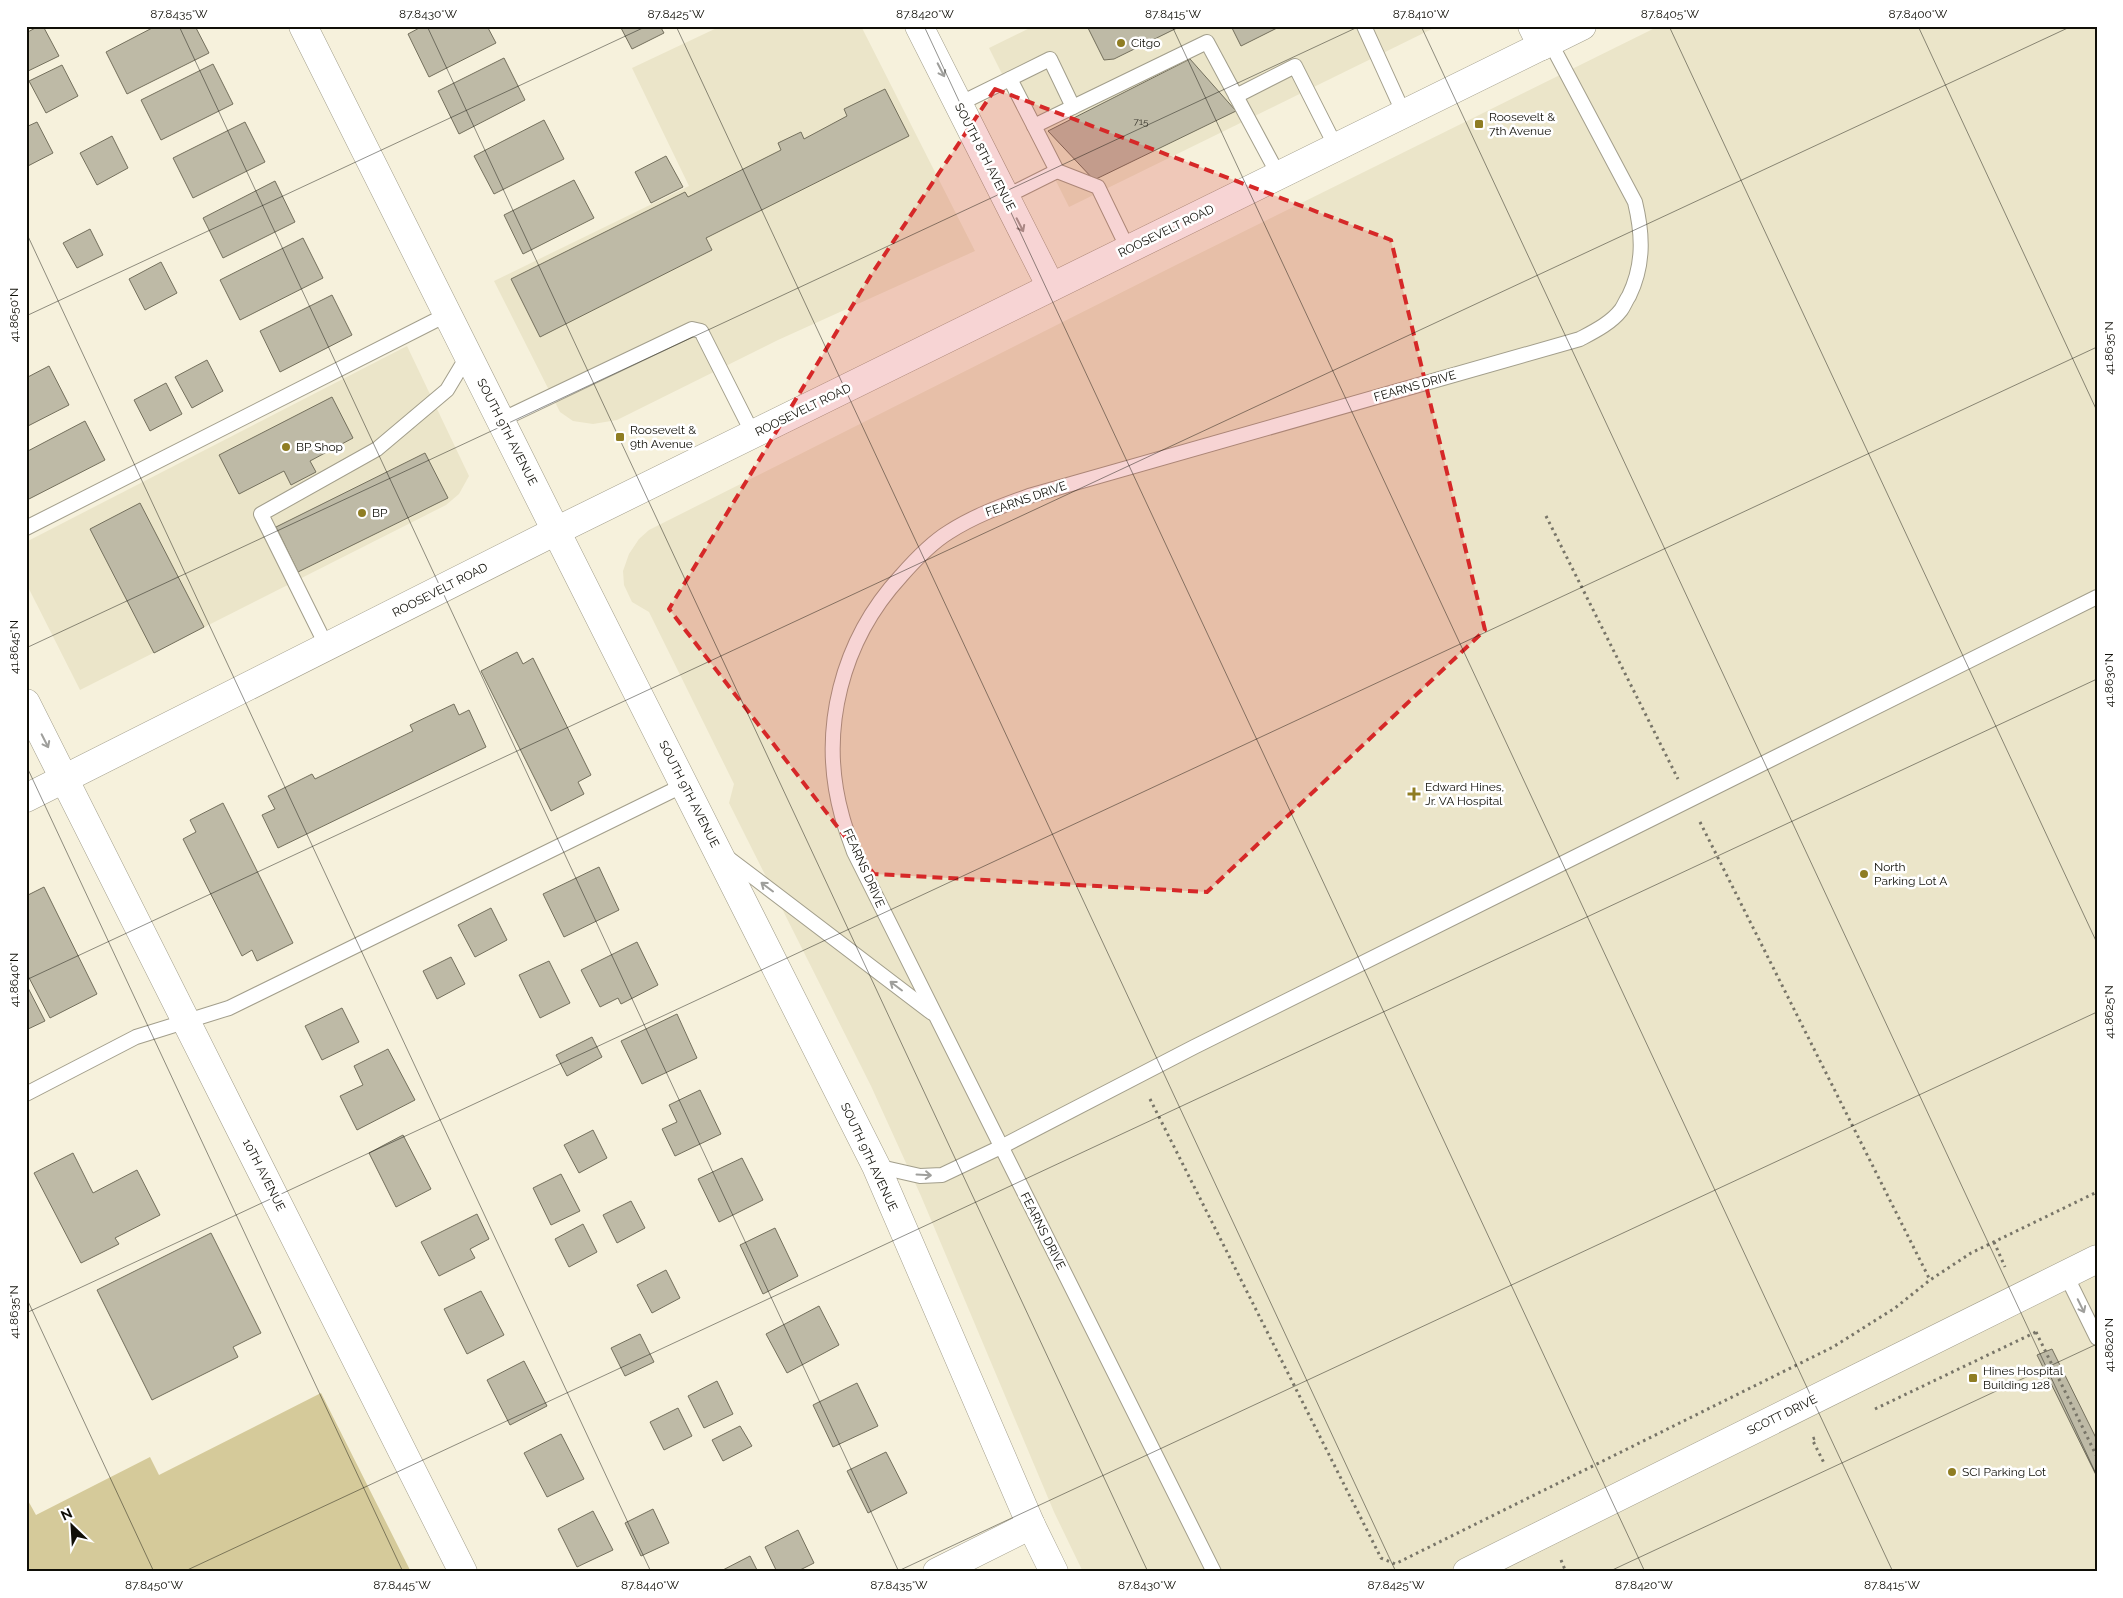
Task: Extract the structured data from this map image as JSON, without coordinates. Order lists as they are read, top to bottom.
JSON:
{
  "streets": {
    "street": [
      "SOUTH 8TH AVENUE",
      "ROOSEVELT ROAD",
      "SOUTH 9TH AVENUE",
      "10TH AVENUE",
      "SCOTT DRIVE"
    ],
    "lane": ["FEARNS DRIVE"]
  },
  "crossings": [
    ["SOUTH 8TH AVENUE", "ROOSEVELT ROAD"],
    ["ROOSEVELT ROAD", "FEARNS DRIVE"],
    ["ROOSEVELT ROAD", "SOUTH 9TH AVENUE"],
    ["ROOSEVELT ROAD", "10TH AVENUE"]
  ],
  "one_way": ["SOUTH 8TH AVENUE"],
  "places": {
    "other": [
      "Citgo",
      "BP Shop",
      "BP",
      "North Parking Lot A",
      "SCI Parking Lot"
    ],
    "transit": ["Roosevelt & 7th Avenue", "Roosevelt & 9th Avenue", "Hines Hospital Building 128"],
    "health": ["Edward Hines, Jr. VA Hospital"]
  },
  "house_numbers": ["715"],
  "north": "top left",
  "coordinates": [
    "87.8435°W",
    "87.8430°W",
    "87.8425°W",
    "87.8420°W",
    "87.8415°W",
    "87.8410°W",
    "87.8405°W",
    "87.8400°W",
    "41.8650°N",
    "41.8635°N",
    "41.8645°N",
    "41.8630°N",
    "41.8640°N",
    "41.8625°N",
    "41.8620°N",
    "87.8450°W",
    "87.8445°W",
    "87.8440°W"
  ]
}
